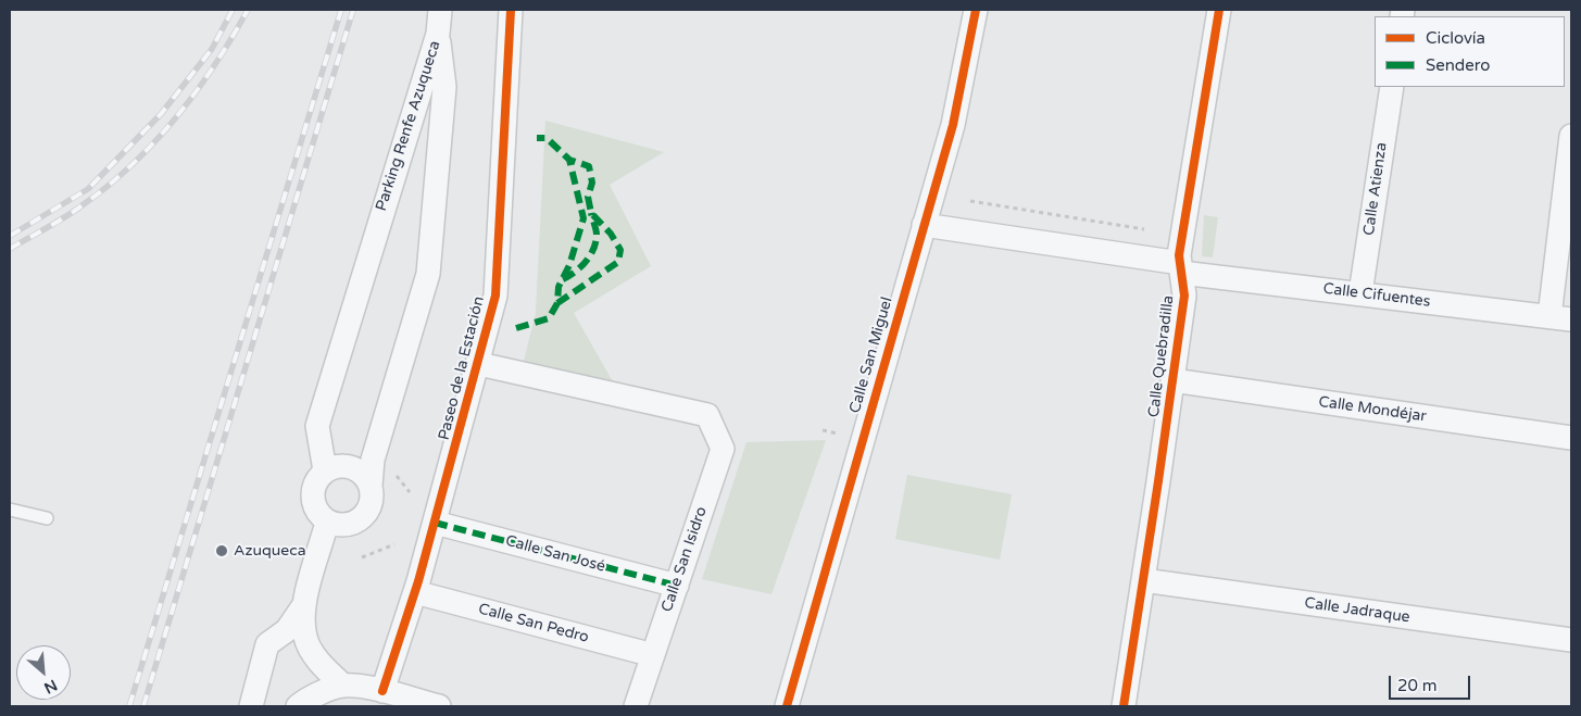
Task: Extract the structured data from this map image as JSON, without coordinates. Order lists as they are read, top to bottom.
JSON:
{
  "streets": {
    "street": [
      "Parking Renfe Azuqueca",
      "Calle Atienza",
      "Calle Cifuentes",
      "Calle San Miguel",
      "Calle Quebradilla",
      "Paseo de la Estación",
      "Calle Mondéjar",
      "Calle San José",
      "Calle San Isidro",
      "Calle Jadraque",
      "Calle San Pedro"
    ]
  },
  "crossings": [
    ["Calle Atienza", "Calle Cifuentes"],
    ["Calle Cifuentes", "Calle San Miguel"],
    ["Calle Cifuentes", "Calle Quebradilla"],
    ["Calle Quebradilla", "Calle Mondéjar"],
    ["Calle Quebradilla", "Calle Jadraque"],
    ["Paseo de la Estación", "Calle San José"],
    ["Paseo de la Estación", "Calle San Isidro"],
    ["Paseo de la Estación", "Calle San Pedro"],
    ["Calle San José", "Calle San Isidro"],
    ["Calle San Isidro", "Calle San Pedro"]
  ],
  "places": ["Azuqueca"],
  "legend": ["Ciclovía", "Sendero"],
  "scale_bar": "20 m",
  "north": "bottom right"
}
